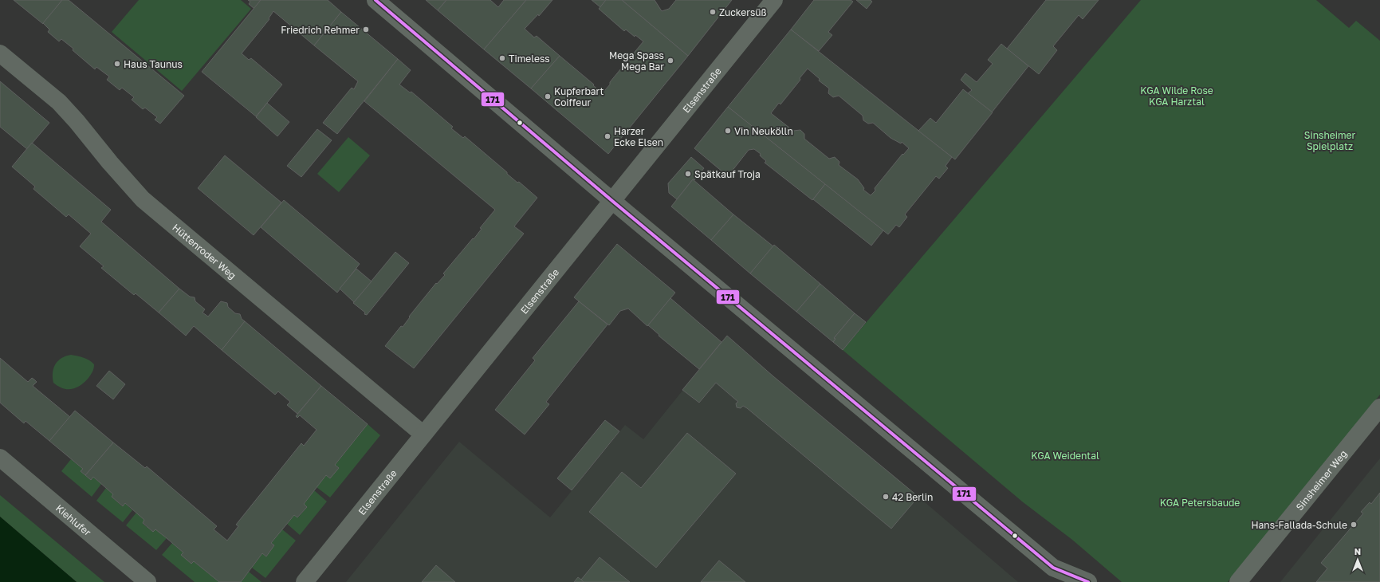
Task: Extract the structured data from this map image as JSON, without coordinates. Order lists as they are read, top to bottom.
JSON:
{
  "streets": {
    "street": [
      "Elsenstraße",
      "Hüttenroder Weg",
      "Sinsheimer Weg",
      "Kiehlufer"
    ]
  },
  "crossings": [
    ["Elsenstraße", "Hüttenroder Weg"]
  ],
  "parks": [
    "KGA Wilde Rose KGA Harztal",
    "Sinsheimer Spielplatz",
    "KGA Weidental",
    "KGA Petersbaude"
  ],
  "places": [
    "Zuckersüß",
    "Friedrich Rehmer",
    "Timeless",
    "Mega Spass Mega Bar",
    "Haus Taunus",
    "Kupferbart Coiffeur",
    "Vin Neukölln",
    "Harzer Ecke Elsen",
    "Spätkauf Troja",
    "42 Berlin",
    "Hans-Fallada-Schule"
  ],
  "lines": ["transit line 171"],
  "north": "top"
}
